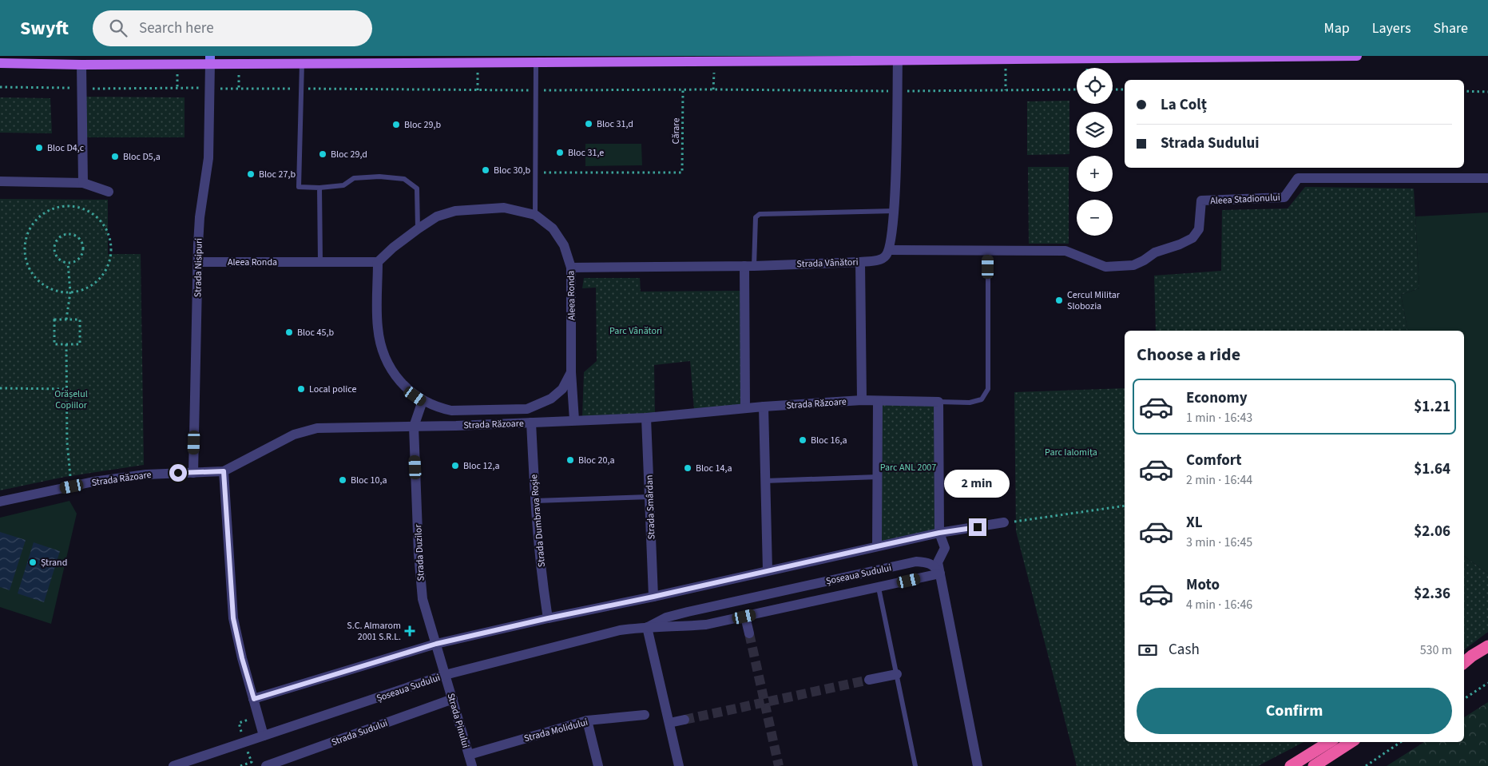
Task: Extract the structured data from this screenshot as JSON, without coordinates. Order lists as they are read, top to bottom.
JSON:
{
  "streets": {
    "street": [
      "Aleea Stadionului",
      "Aleea Ronda",
      "Strada Vânători",
      "Strada Nisipuri",
      "Strada Răzoare",
      "Strada Smârdan",
      "Strada Dumbrava Roșie",
      "Strada Duzilor",
      "Șoseaua Sudului",
      "Strada Pinului",
      "Strada Molidului",
      "Strada Sudului"
    ],
    "path": ["Cărare"]
  },
  "crossings": [
    ["Aleea Stadionului", "Strada Vânători"],
    ["Aleea Ronda", "Strada Vânători"],
    ["Aleea Ronda", "Strada Nisipuri"],
    ["Aleea Ronda", "Strada Răzoare"],
    ["Strada Nisipuri", "Strada Răzoare"],
    ["Strada Răzoare", "Strada Smârdan"],
    ["Strada Răzoare", "Strada Dumbrava Roșie"],
    ["Strada Răzoare", "Strada Duzilor"],
    ["Strada Duzilor", "Șoseaua Sudului"],
    ["Strada Duzilor", "Strada Pinului"],
    ["Șoseaua Sudului", "Strada Pinului"],
    ["Strada Pinului", "Strada Molidului"],
    ["Strada Pinului", "Strada Sudului"]
  ],
  "parks": [
    "Parc Vânători",
    "Orășelul Copiilor",
    "Parc Ialomița",
    "Parc ANL 2007"
  ],
  "places": {
    "other": [
      "Bloc 31,d",
      "Bloc 29,b",
      "Bloc D4,c",
      "Bloc 31,e",
      "Bloc 29,d",
      "Bloc D5,a",
      "Bloc 30,b",
      "Bloc 27,b",
      "Cercul Militar Slobozia",
      "Bloc 45,b",
      "Local police",
      "Bloc 16,a",
      "Bloc 20,a",
      "Bloc 12,a",
      "Bloc 14,a",
      "Bloc 10,a",
      "Ștrand"
    ],
    "health": ["S.C. Almarom 2001 S.R.L."]
  },
  "page": {
    "header": "Swyft",
    "search": "Search here",
    "nav": ["Map", "Layers", "Share"],
    "map_buttons": ["+", "−"],
    "banner": ["La Colț", "Strada Sudului"],
    "heading": "Choose a ride",
    "list": [
      {
        "name": "Economy",
        "note": "1 min · 16:43",
        "value": "$1.21"
      },
      {
        "name": "Comfort",
        "note": "2 min · 16:44",
        "value": "$1.64"
      },
      {
        "name": "XL",
        "note": "3 min · 16:45",
        "value": "$2.06"
      },
      {
        "name": "Moto",
        "note": "4 min · 16:46",
        "value": "$2.36"
      }
    ],
    "bubble": "2 min",
    "pay": ["Cash", "530 m"],
    "buttons": "Confirm"
  }
}
